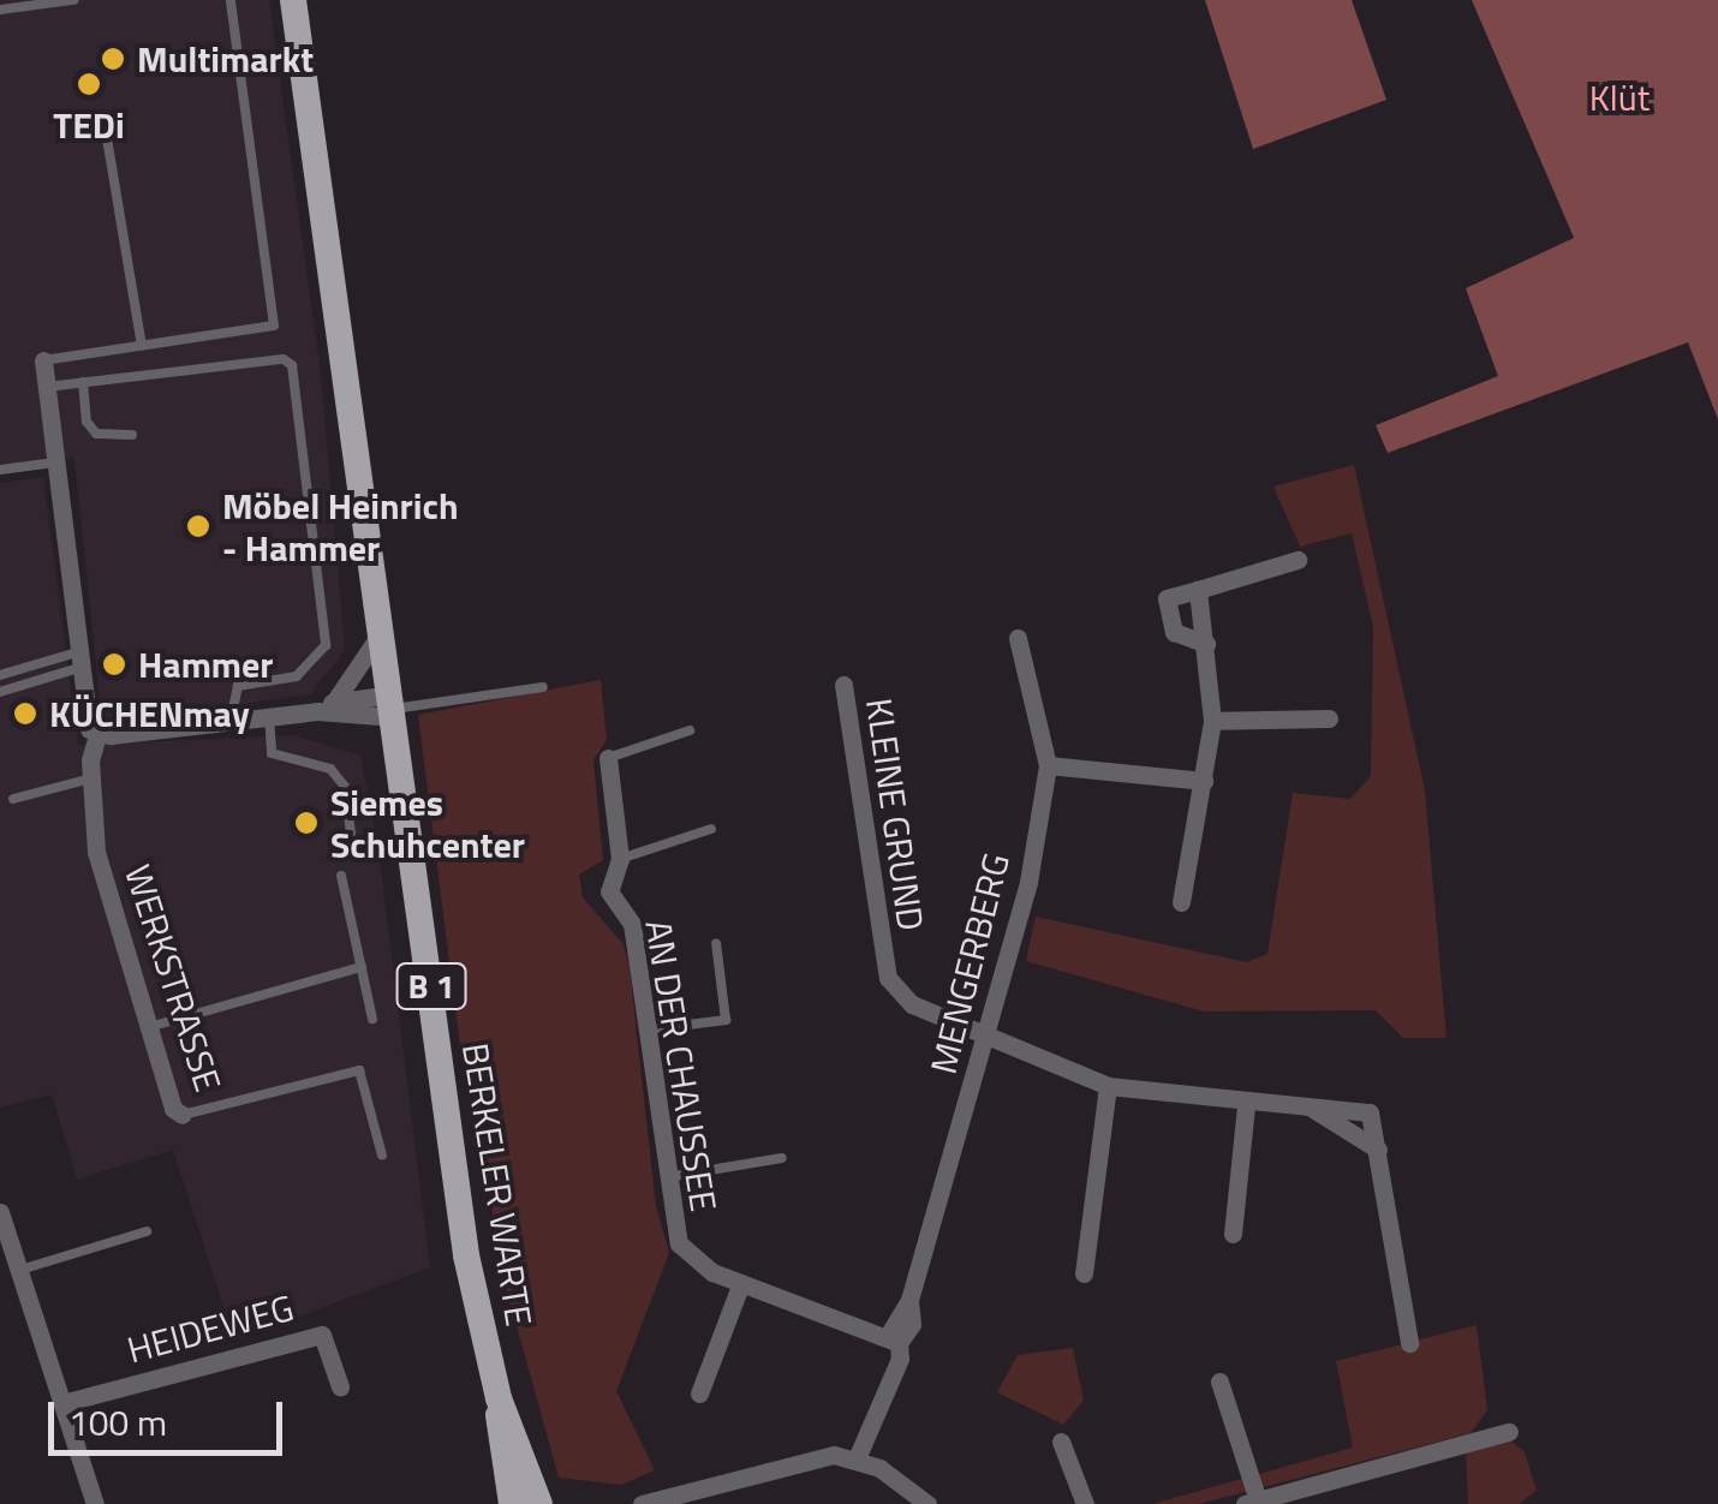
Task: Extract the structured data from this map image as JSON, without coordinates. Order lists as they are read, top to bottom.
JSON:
{
  "streets": {
    "main road": ["B 1", "BERKELER WARTE"],
    "street": [
      "KLEINE GRUND",
      "MENGERBERG",
      "WERKSTRASSE",
      "AN DER CHAUSSEE",
      "HEIDEWEG"
    ]
  },
  "crossings": [
    ["KLEINE GRUND", "MENGERBERG"],
    ["MENGERBERG", "AN DER CHAUSSEE"]
  ],
  "parks": ["Klüt"],
  "places": [
    "Multimarkt",
    "TEDi",
    "Möbel Heinrich - Hammer",
    "Hammer",
    "KÜCHENmay",
    "Siemes Schuhcenter"
  ],
  "scale_bar": "100 m"
}
